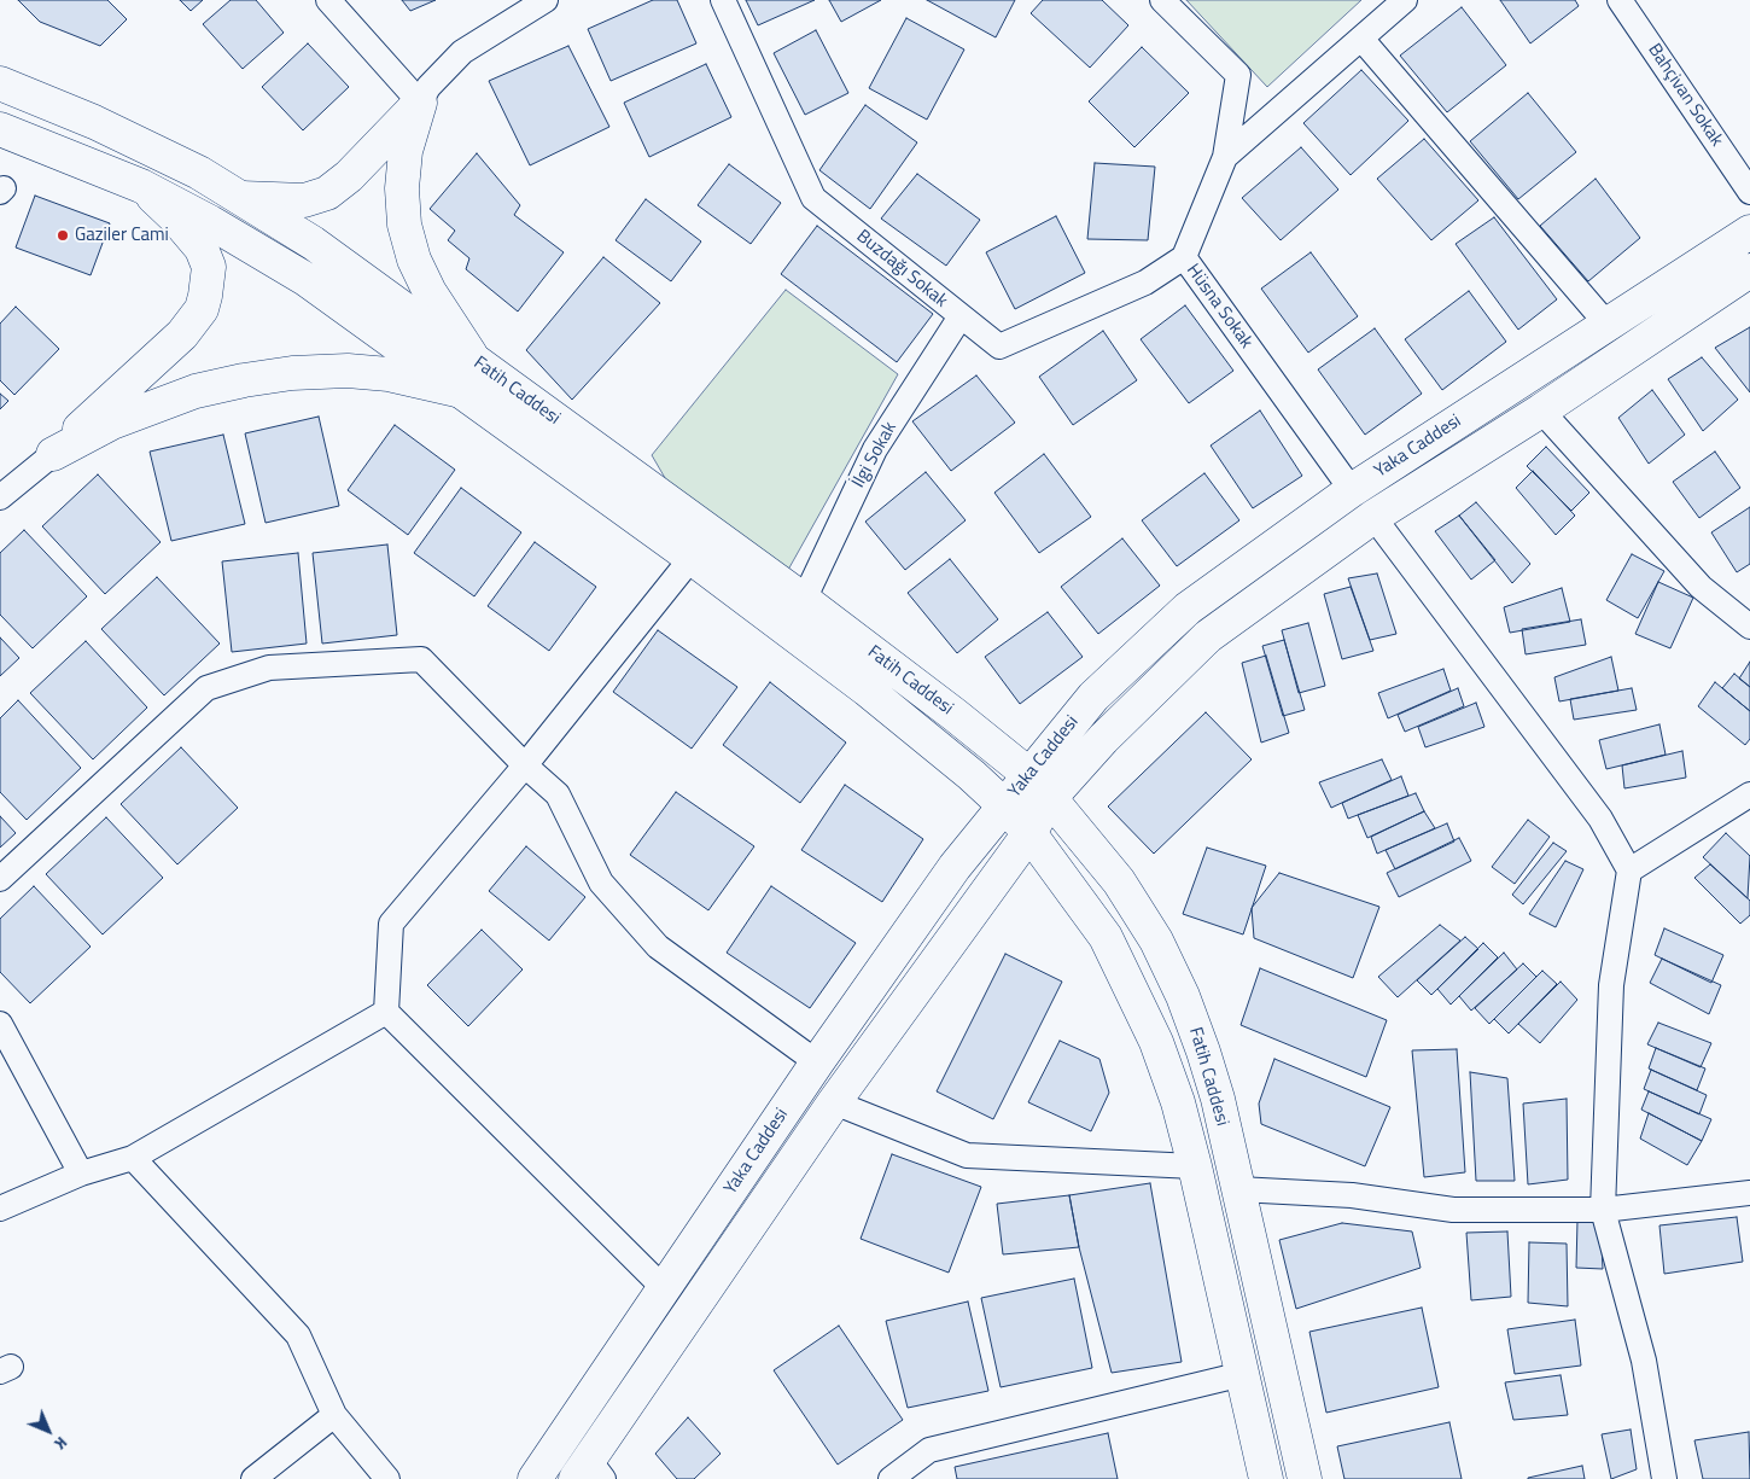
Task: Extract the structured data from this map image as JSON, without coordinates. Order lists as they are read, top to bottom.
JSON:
{
  "streets": {
    "street": [
      "Bahçivan Sokak",
      "Buzdağı Sokak",
      "Hüsna Sokak",
      "Fatih Caddesi",
      "Yaka Caddesi",
      "İlgi Sokak"
    ]
  },
  "crossings": [
    ["Buzdağı Sokak", "Hüsna Sokak"],
    ["Buzdağı Sokak", "İlgi Sokak"],
    ["Hüsna Sokak", "Yaka Caddesi"],
    ["Fatih Caddesi", "Yaka Caddesi"],
    ["Fatih Caddesi", "İlgi Sokak"]
  ],
  "places": ["Gaziler Cami"],
  "north": "bottom right"
}
